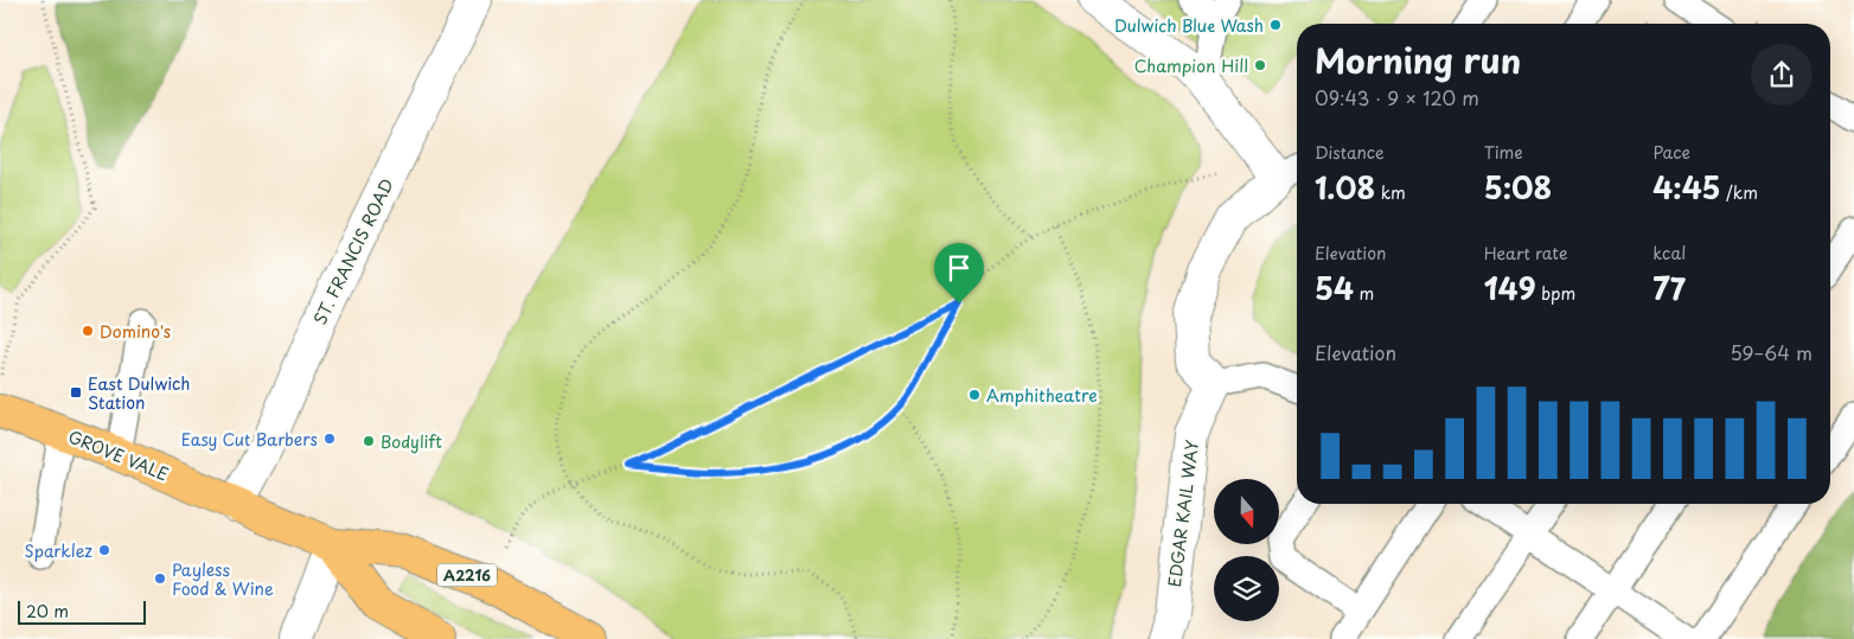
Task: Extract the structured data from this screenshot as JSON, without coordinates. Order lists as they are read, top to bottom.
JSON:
{
  "streets": {
    "main road": ["GROVE VALE", "A2216"],
    "street": ["ST. FRANCIS ROAD", "EDGAR KAIL WAY"]
  },
  "crossings": [
    ["ST. FRANCIS ROAD", "GROVE VALE"],
    ["ST. FRANCIS ROAD", "A2216"],
    ["GROVE VALE", "A2216"]
  ],
  "places": {
    "other": [
      "Dulwich Blue Wash",
      "Champion Hill",
      "Domino's",
      "Amphitheatre",
      "Easy Cut Barbers",
      "Bodylift",
      "Sparklez",
      "Payless Food & Wine"
    ],
    "transit": ["East Dulwich Station"]
  },
  "scale_bar": "20 m",
  "north": "bottom",
  "page": {
    "heading": ["Morning run", "09:43 · 9 × 120 m"],
    "stats": [
      ["Distance", "1.08 km"],
      ["Time", "5:08"],
      ["Pace", "4:45 /km"],
      ["Elevation", "54 m"],
      ["Heart rate", "149 bpm"],
      ["kcal", "77"]
    ],
    "chart": ["Elevation", "59–64 m"],
    "scale": "20 m"
  }
}
